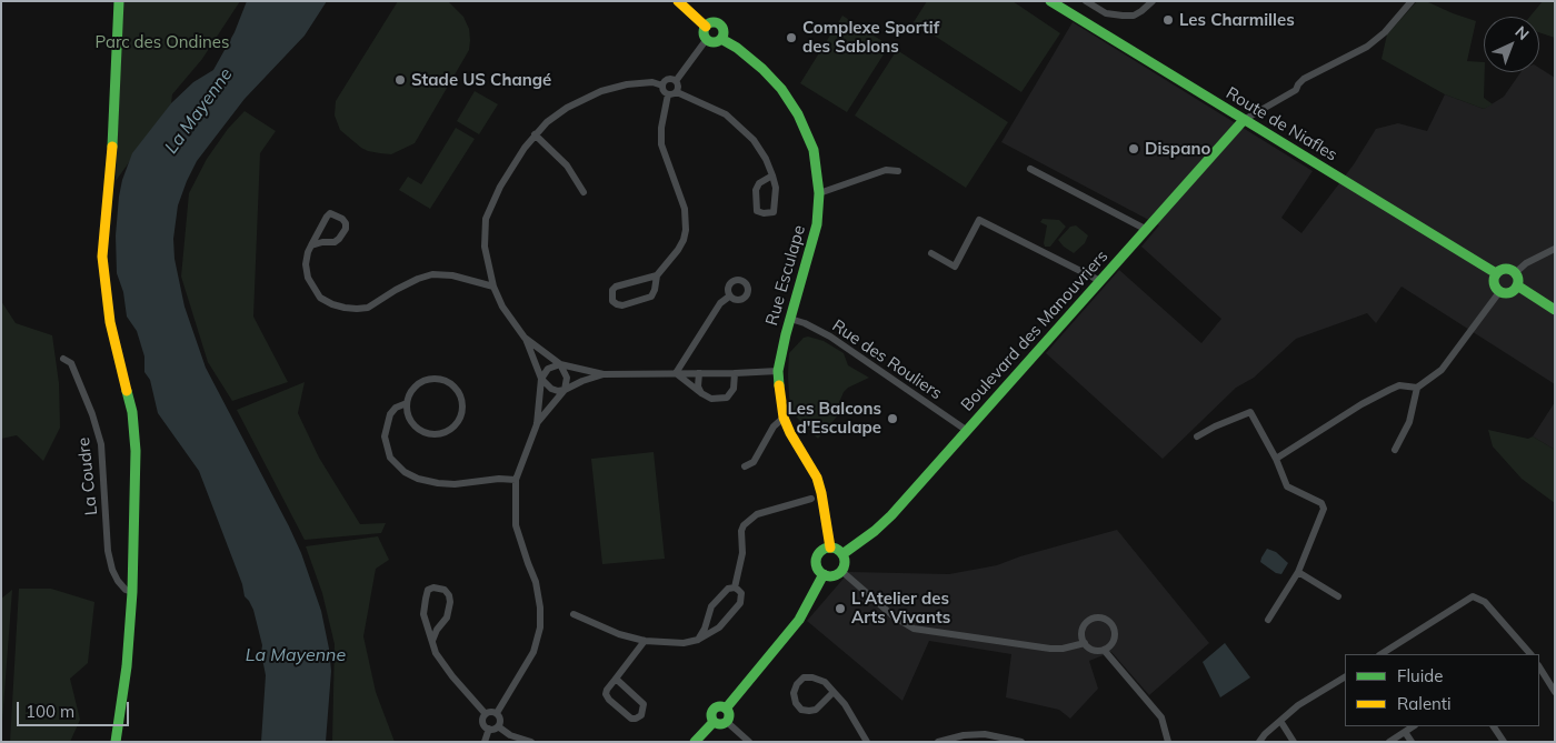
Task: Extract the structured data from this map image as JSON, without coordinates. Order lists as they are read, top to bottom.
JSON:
{
  "streets": {
    "street": [
      "Route de Niafles",
      "Rue Esculape",
      "Boulevard des Manouvriers",
      "Rue des Rouliers",
      "La Coudre"
    ]
  },
  "crossings": [
    ["Route de Niafles", "Boulevard des Manouvriers"],
    ["Rue Esculape", "Boulevard des Manouvriers"],
    ["Rue Esculape", "Rue des Rouliers"],
    ["Boulevard des Manouvriers", "Rue des Rouliers"]
  ],
  "water": ["La Mayenne"],
  "parks": ["Parc des Ondines"],
  "places": [
    "Les Charmilles",
    "Complexe Sportif des Sablons",
    "Stade US Changé",
    "Dispano",
    "Les Balcons d'Esculape",
    "L'Atelier des Arts Vivants"
  ],
  "legend": ["Fluide", "Ralenti"],
  "scale_bar": "100 m",
  "north": "top right"
}
